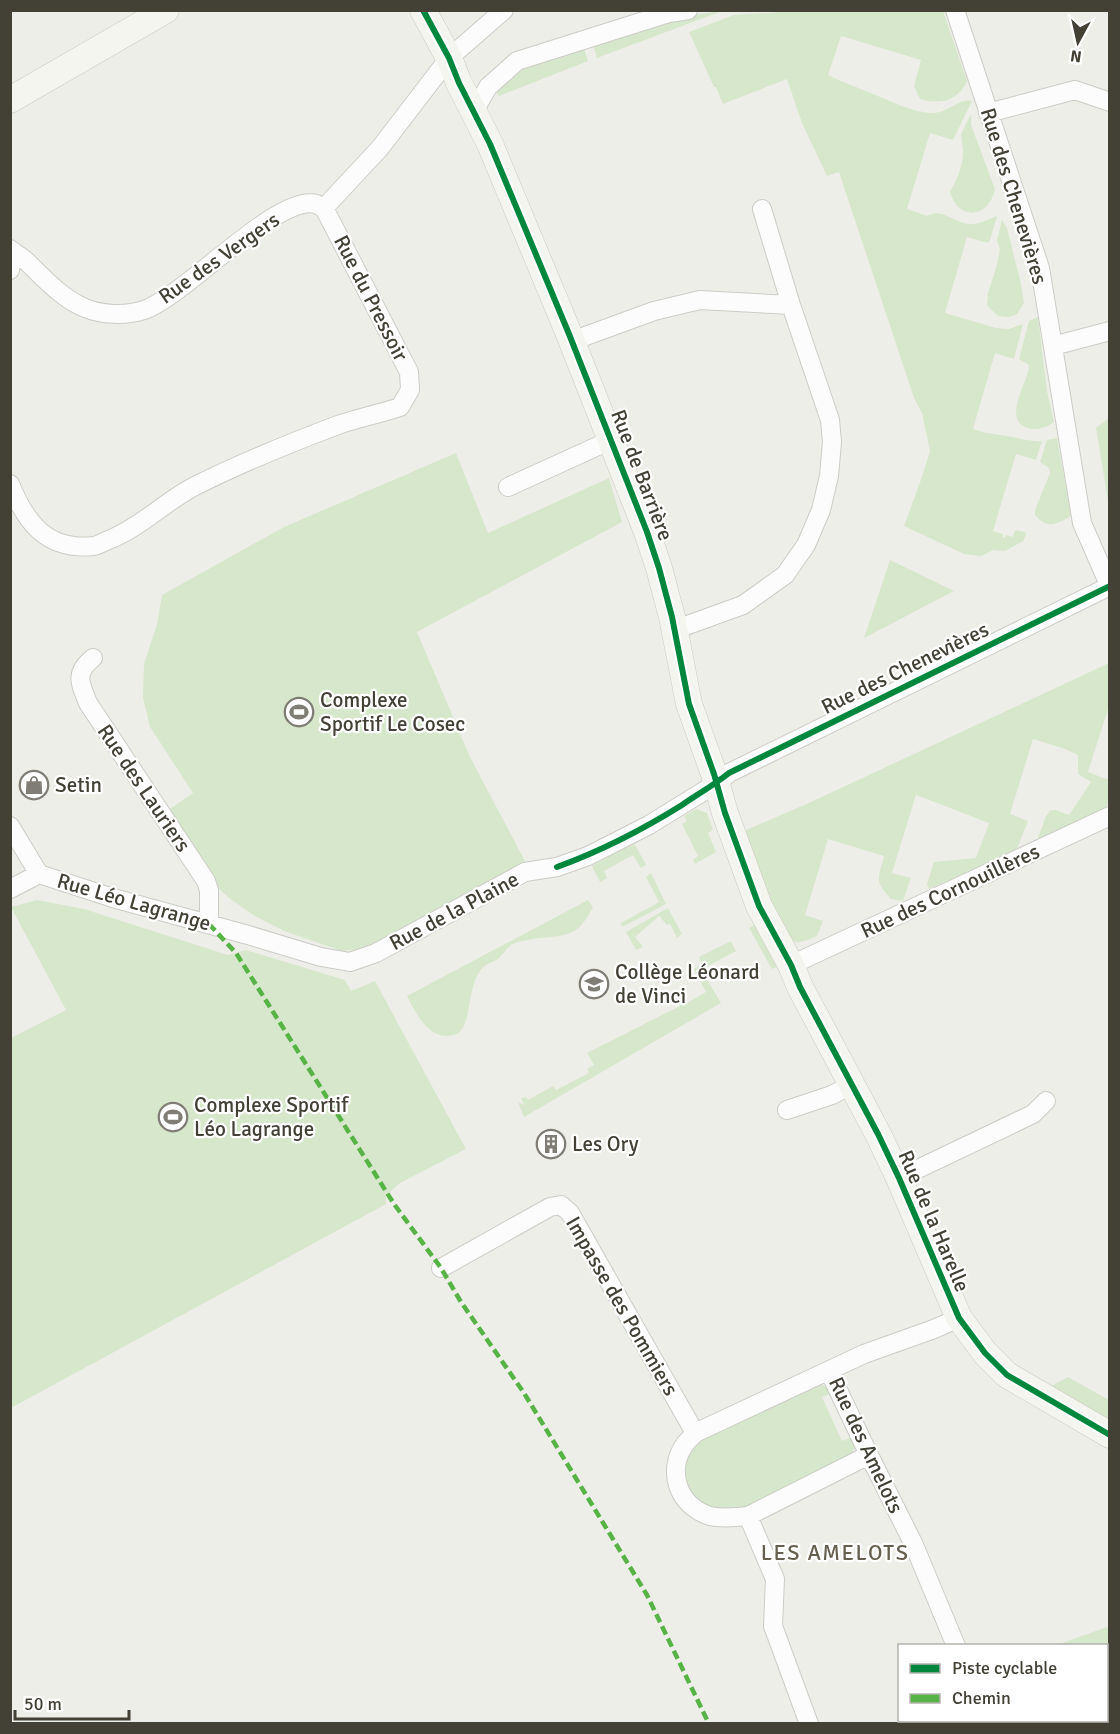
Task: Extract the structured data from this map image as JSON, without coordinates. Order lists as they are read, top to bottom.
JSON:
{
  "streets": {
    "street": [
      "Rue des Chenevières",
      "Rue des Vergers",
      "Rue du Pressoir",
      "Rue de Barrière",
      "Rue des Lauriers",
      "Rue des Cornouillères",
      "Rue Léo Lagrange",
      "Rue de la Plaine",
      "Rue de la Harelle",
      "Impasse des Pommiers",
      "Rue des Amelots"
    ]
  },
  "crossings": [
    ["Rue des Chenevières", "Rue de Barrière"],
    ["Rue des Chenevières", "Rue de la Plaine"],
    ["Rue des Vergers", "Rue du Pressoir"],
    ["Rue de Barrière", "Rue des Cornouillères"],
    ["Rue de Barrière", "Rue de la Plaine"],
    ["Rue de Barrière", "Rue de la Harelle"],
    ["Rue des Lauriers", "Rue Léo Lagrange"],
    ["Rue des Cornouillères", "Rue de la Harelle"],
    ["Rue Léo Lagrange", "Rue de la Plaine"],
    ["Rue de la Harelle", "Rue des Amelots"]
  ],
  "districts": ["LES AMELOTS"],
  "places": {
    "sports": ["Complexe Sportif Le Cosec", "Complexe Sportif Léo Lagrange"],
    "shop": ["Setin"],
    "school or university": ["Collège Léonard de Vinci"],
    "building": ["Les Ory"]
  },
  "legend": ["Piste cyclable", "Chemin"],
  "scale_bar": "50 m",
  "north": "bottom"
}
